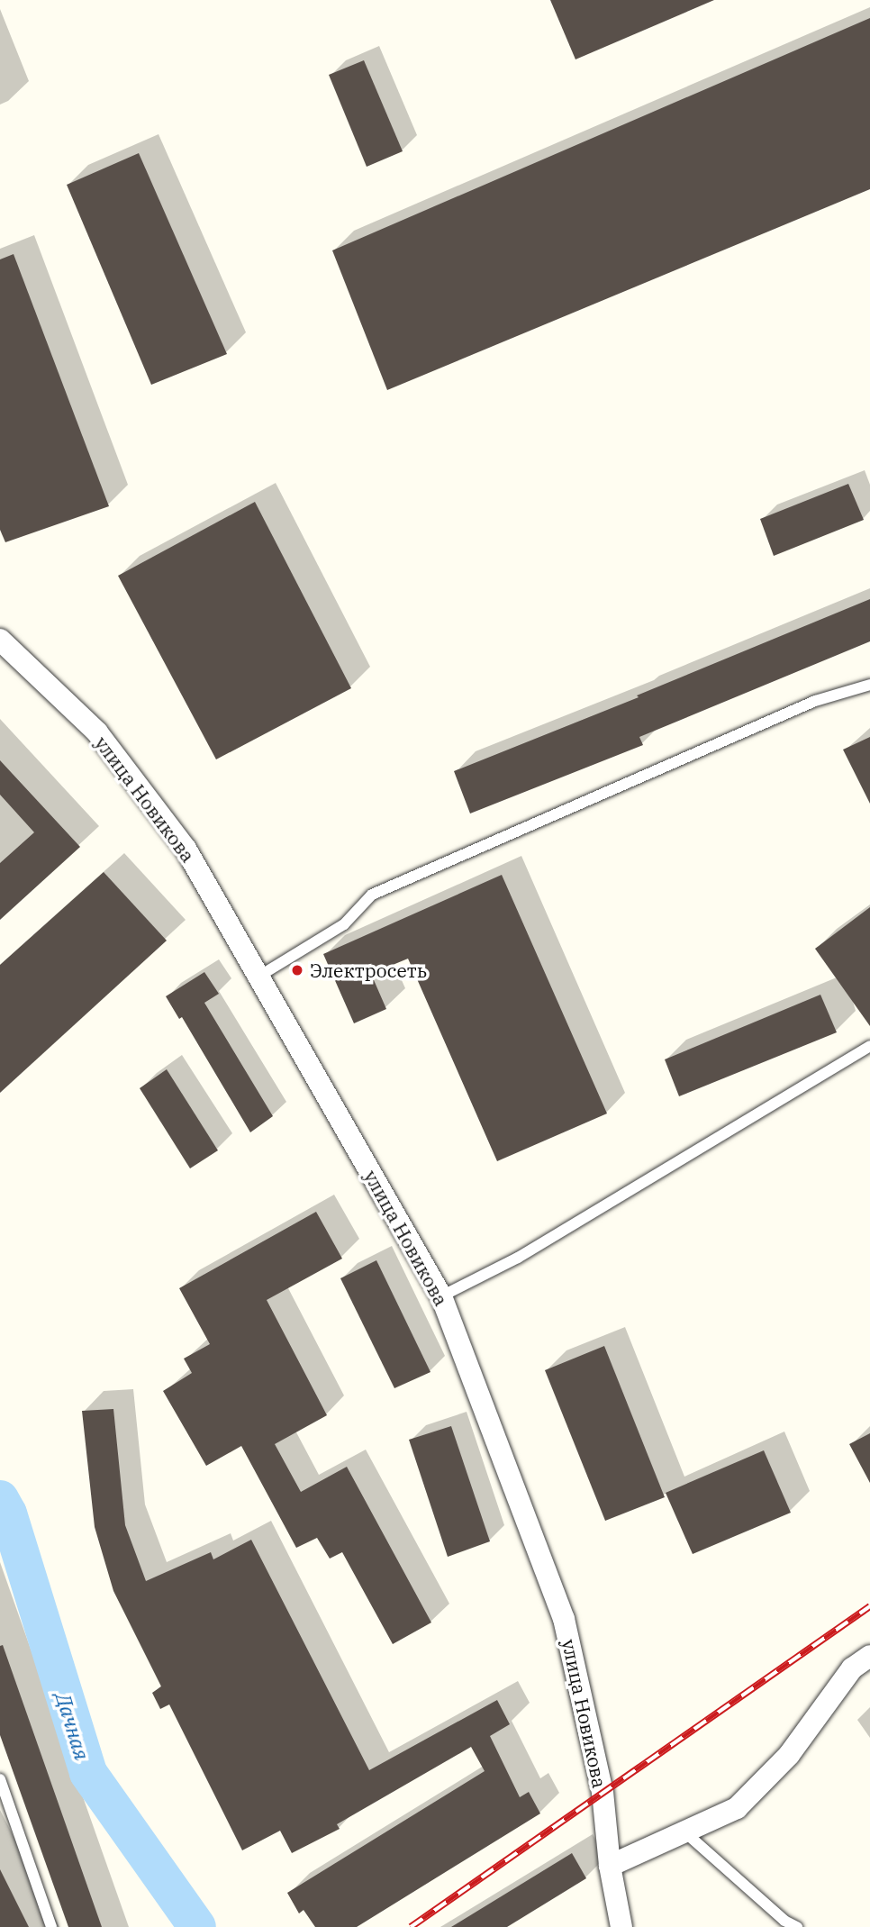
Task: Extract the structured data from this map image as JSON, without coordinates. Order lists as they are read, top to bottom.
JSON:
{
  "streets": {
    "street": ["улица Новикова"]
  },
  "water": ["Дачная"],
  "places": ["Электросеть"]
}
